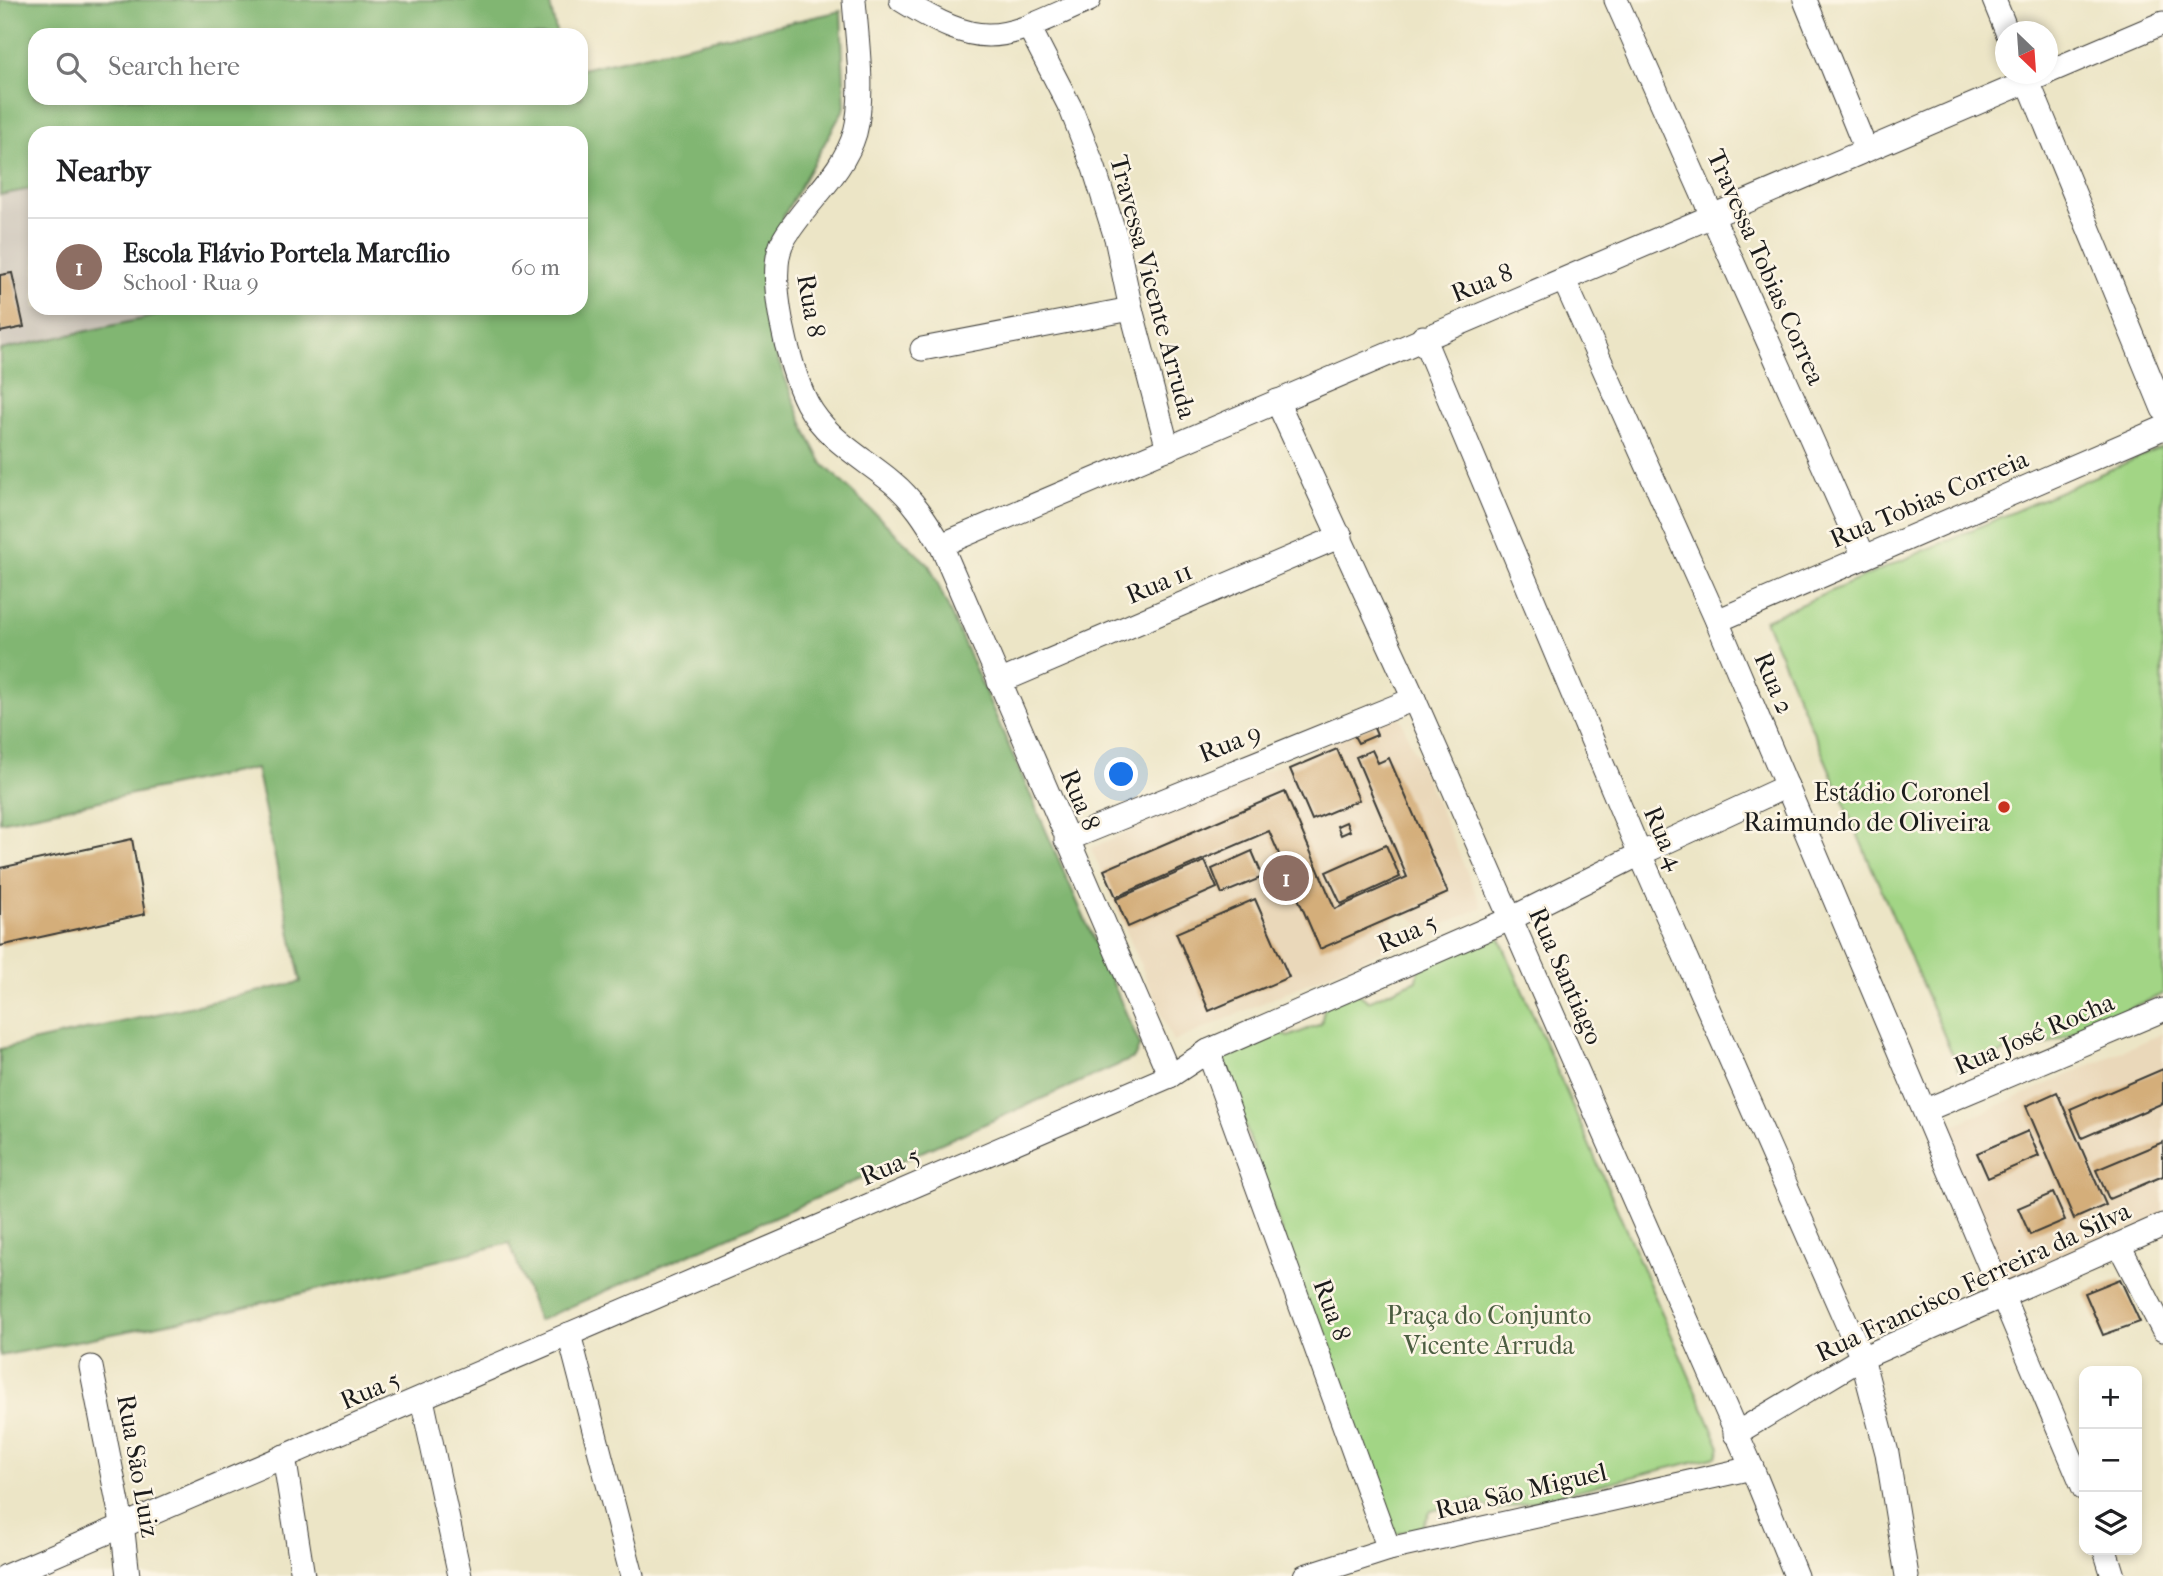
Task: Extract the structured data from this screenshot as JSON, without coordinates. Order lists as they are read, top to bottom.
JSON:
{
  "streets": {
    "street": [
      "Travessa Tobias Correa",
      "Rua 8",
      "Travessa Vicente Arruda",
      "Rua Tobias Correia",
      "Rua 11",
      "Rua 2",
      "Rua 9",
      "Rua 4",
      "Rua 5",
      "Rua Santiago",
      "Rua José Rocha",
      "Rua Francisco Ferreira da Silva",
      "Rua São Luiz",
      "Rua São Miguel"
    ]
  },
  "crossings": [
    ["Travessa Tobias Correa", "Rua 8"],
    ["Travessa Tobias Correa", "Rua Tobias Correia"],
    ["Rua 8", "Travessa Vicente Arruda"],
    ["Rua 8", "Rua 11"],
    ["Rua 8", "Rua 2"],
    ["Rua 8", "Rua 9"],
    ["Rua 8", "Rua 4"],
    ["Rua 8", "Rua 5"],
    ["Rua 8", "Rua Santiago"],
    ["Rua 8", "Rua São Miguel"],
    ["Rua Tobias Correia", "Rua 2"],
    ["Rua 11", "Rua Santiago"],
    ["Rua 2", "Rua 5"],
    ["Rua 2", "Rua José Rocha"],
    ["Rua 2", "Rua Francisco Ferreira da Silva"],
    ["Rua 9", "Rua Santiago"],
    ["Rua 4", "Rua 5"],
    ["Rua 4", "Rua Francisco Ferreira da Silva"],
    ["Rua 5", "Rua Santiago"],
    ["Rua 5", "Rua São Luiz"],
    ["Rua Santiago", "Rua Francisco Ferreira da Silva"],
    ["Rua Santiago", "Rua São Miguel"]
  ],
  "parks": ["Praça do Conjunto Vicente Arruda"],
  "places": ["Estádio Coronel Raimundo de Oliveira"],
  "north": "bottom right",
  "page": {
    "search": "Search here",
    "heading": "Nearby",
    "list": [
      {
        "mark": "1",
        "name": "Escola Flávio Portela Marcílio",
        "note": "School · Rua 9",
        "value": "60 m"
      }
    ],
    "pins": "1",
    "map_buttons": ["+", "−"]
  }
}
